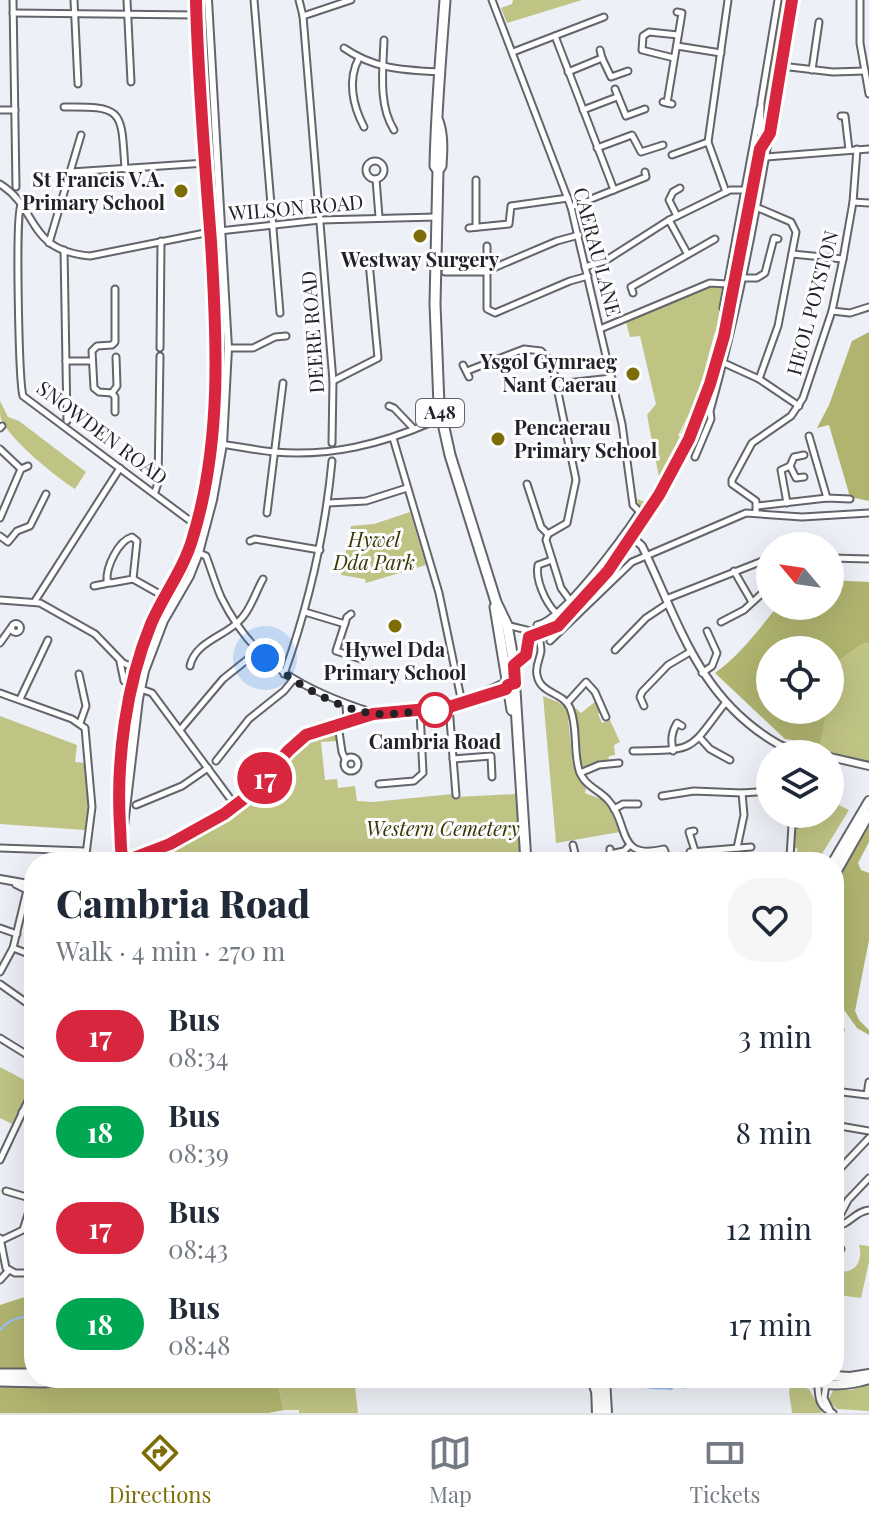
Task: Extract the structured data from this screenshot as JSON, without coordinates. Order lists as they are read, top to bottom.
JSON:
{
  "streets": {
    "highway": ["A48"],
    "street": [
      "WILSON ROAD",
      "CAERAU LANE",
      "HEOL POYSTON",
      "DEERE ROAD",
      "SNOWDEN ROAD"
    ]
  },
  "crossings": [
    ["WILSON ROAD", "DEERE ROAD"],
    ["WILSON ROAD", "A48"],
    ["WILSON ROAD", "SNOWDEN ROAD"]
  ],
  "parks": ["Hywel Dda Park", "Western Cemetery"],
  "places": [
    "St Francis V.A. Primary School",
    "Westway Surgery",
    "Ysgol Gymraeg Nant Caerau",
    "Pencaerau Primary School",
    "Hywel Dda Primary School",
    "Cambria Road"
  ],
  "lines": ["bus line 17"],
  "north": "top left",
  "page": {
    "on_map": "17",
    "heading": ["Cambria Road", "Walk · 4 min · 270 m"],
    "list": [
      {
        "mark": "17",
        "name": "Bus",
        "note": "08:34",
        "value": "3 min"
      },
      {
        "mark": "18",
        "name": "Bus",
        "note": "08:39",
        "value": "8 min"
      },
      {
        "mark": "17",
        "name": "Bus",
        "note": "08:43",
        "value": "12 min"
      },
      {
        "mark": "18",
        "name": "Bus",
        "note": "08:48",
        "value": "17 min"
      }
    ],
    "tabs": ["Directions", "Map", "Tickets"]
  }
}
